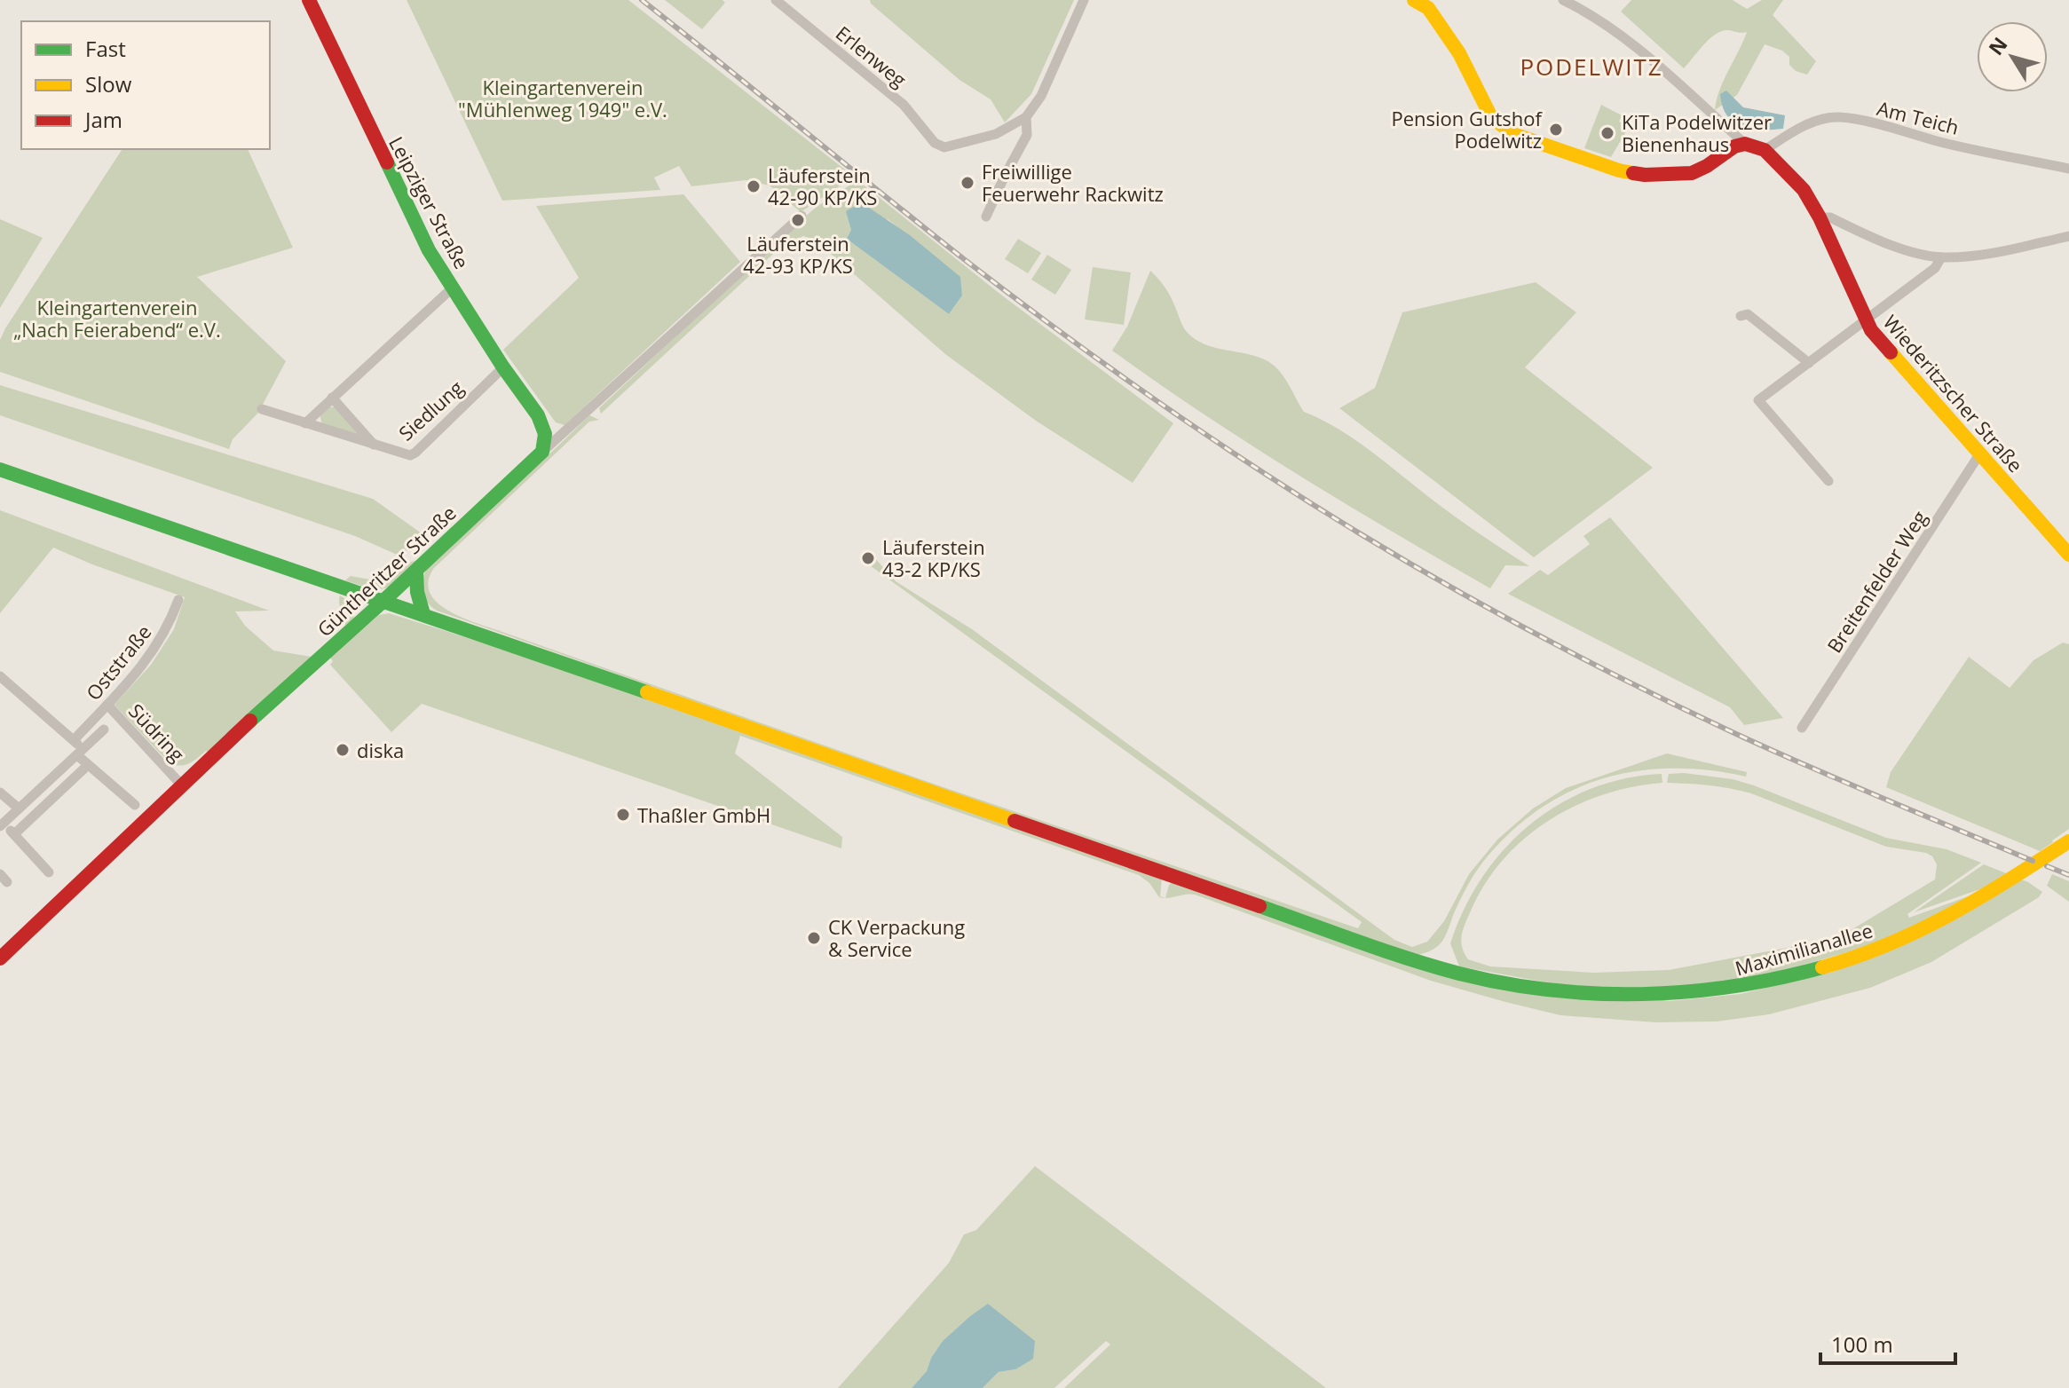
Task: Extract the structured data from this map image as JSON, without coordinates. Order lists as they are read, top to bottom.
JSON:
{
  "streets": {
    "street": [
      "Erlenweg",
      "Am Teich",
      "Leipziger Straße",
      "Wiederitzscher Straße",
      "Siedlung",
      "Güntheritzer Straße",
      "Breitenfelder Weg",
      "Oststraße",
      "Südring",
      "Maximilianallee"
    ]
  },
  "crossings": [
    ["Am Teich", "Wiederitzscher Straße"],
    ["Leipziger Straße", "Siedlung"],
    ["Leipziger Straße", "Güntheritzer Straße"],
    ["Wiederitzscher Straße", "Breitenfelder Weg"],
    ["Güntheritzer Straße", "Südring"],
    ["Güntheritzer Straße", "Maximilianallee"],
    ["Oststraße", "Südring"]
  ],
  "districts": ["PODELWITZ"],
  "parks": ["Kleingartenverein \"Mühlenweg 1949\" e.V.", "Kleingartenverein „Nach Feierabend“ e.V."],
  "places": [
    "Pension Gutshof Podelwitz",
    "KiTa Podelwitzer Bienenhaus",
    "Freiwillige Feuerwehr Rackwitz",
    "Läuferstein 42-90 KP/KS",
    "Läuferstein 42-93 KP/KS",
    "Läuferstein 43-2 KP/KS",
    "diska",
    "Thaßler GmbH",
    "CK Verpackung & Service"
  ],
  "legend": ["Fast", "Slow", "Jam"],
  "scale_bar": "100 m",
  "north": "top left"
}
